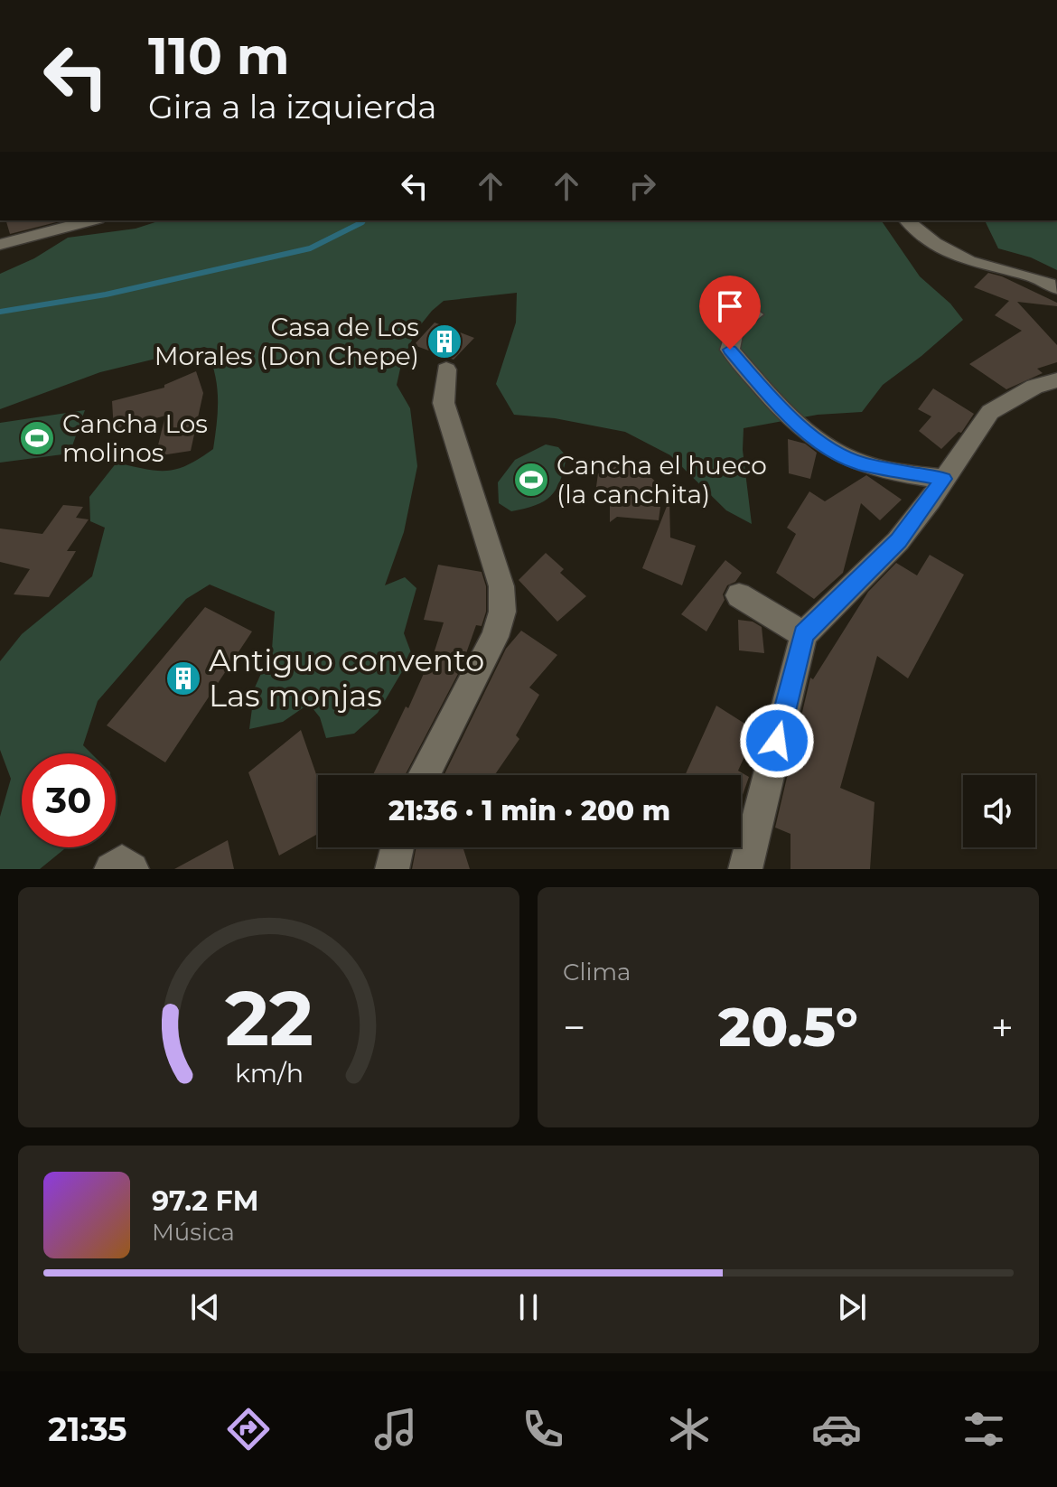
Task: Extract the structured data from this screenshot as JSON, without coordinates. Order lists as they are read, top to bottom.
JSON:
{
  "places": {
    "building": ["Casa de Los Morales (Don Chepe)", "Antiguo convento Las monjas"],
    "sports": ["Cancha Los molinos", "Cancha el hueco (la canchita)"]
  },
  "page": {
    "turn": ["110 m", "Gira a la izquierda"],
    "limit": "30",
    "trip": "21:36 · 1 min · 200 m",
    "tile": "Clima",
    "heat": ["−", "20.5°", "+"],
    "song": ["97.2 FM", "Música"],
    "tabs": "21:35",
    "gauge": ["22", "km/h"]
  }
}
